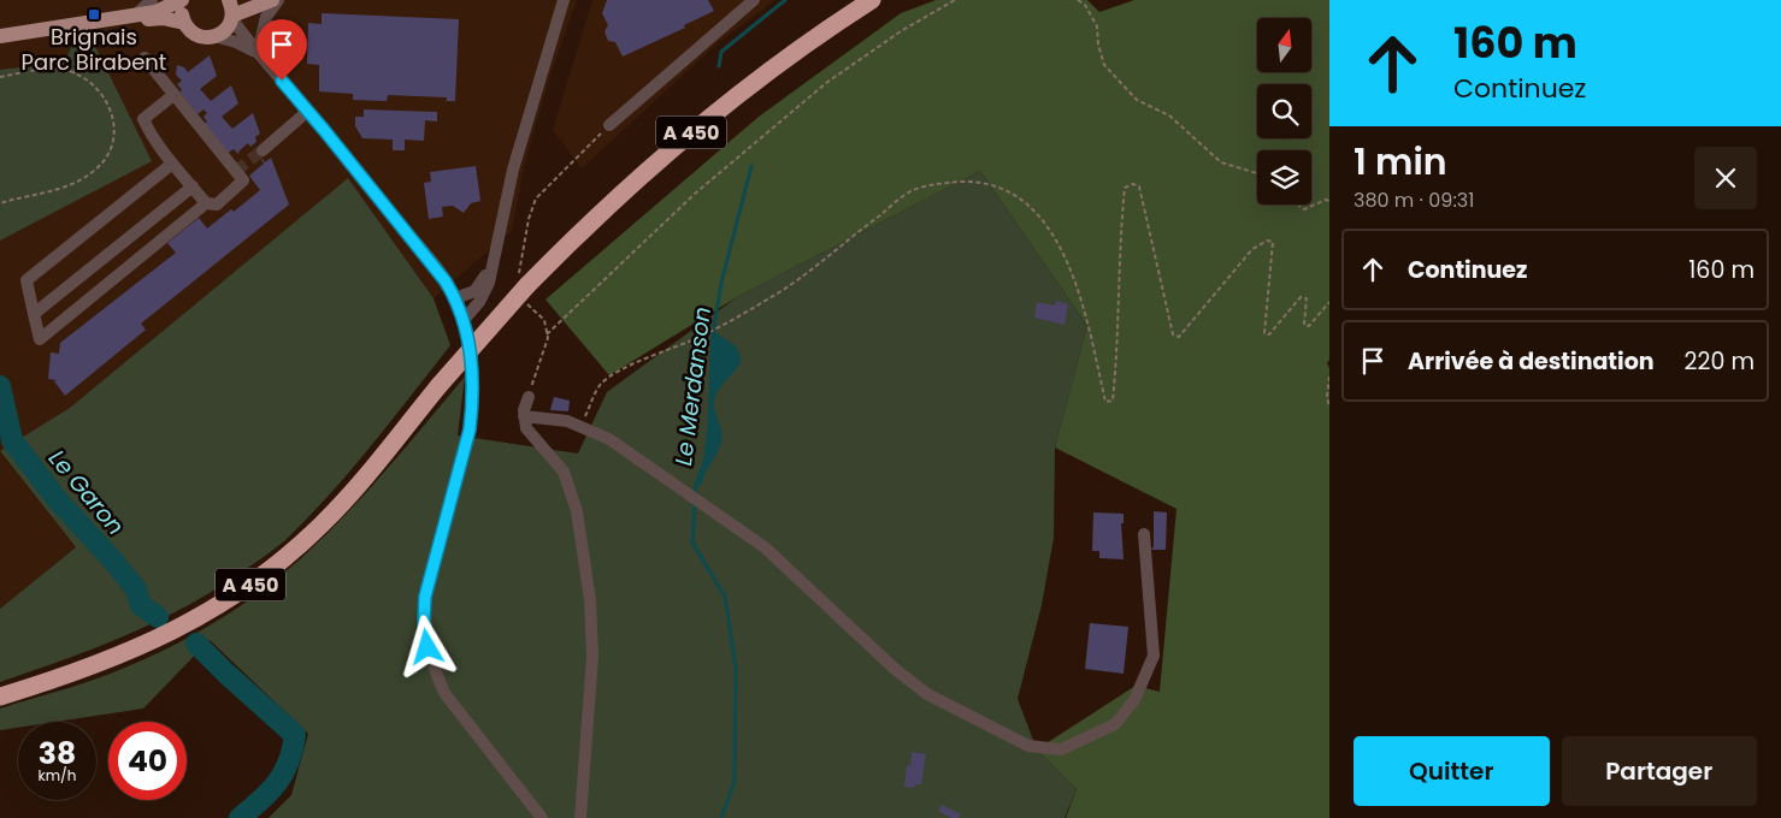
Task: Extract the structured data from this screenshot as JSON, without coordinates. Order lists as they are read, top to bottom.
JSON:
{
  "streets": {
    "highway": ["A 450"]
  },
  "water": ["Le Merdanson", "Le Garon"],
  "places": {
    "transit": ["Brignais Parc Birabent"]
  },
  "north": "top",
  "page": {
    "turn": ["160 m", "Continuez"],
    "heading": ["1 min", "380 m · 09:31"],
    "list": [
      {
        "name": "Continuez",
        "value": "160 m"
      },
      {
        "name": "Arrivée à destination",
        "value": "220 m"
      }
    ],
    "speed": "38 km/h",
    "limit": "40",
    "buttons": ["Quitter", "Partager"]
  }
}
